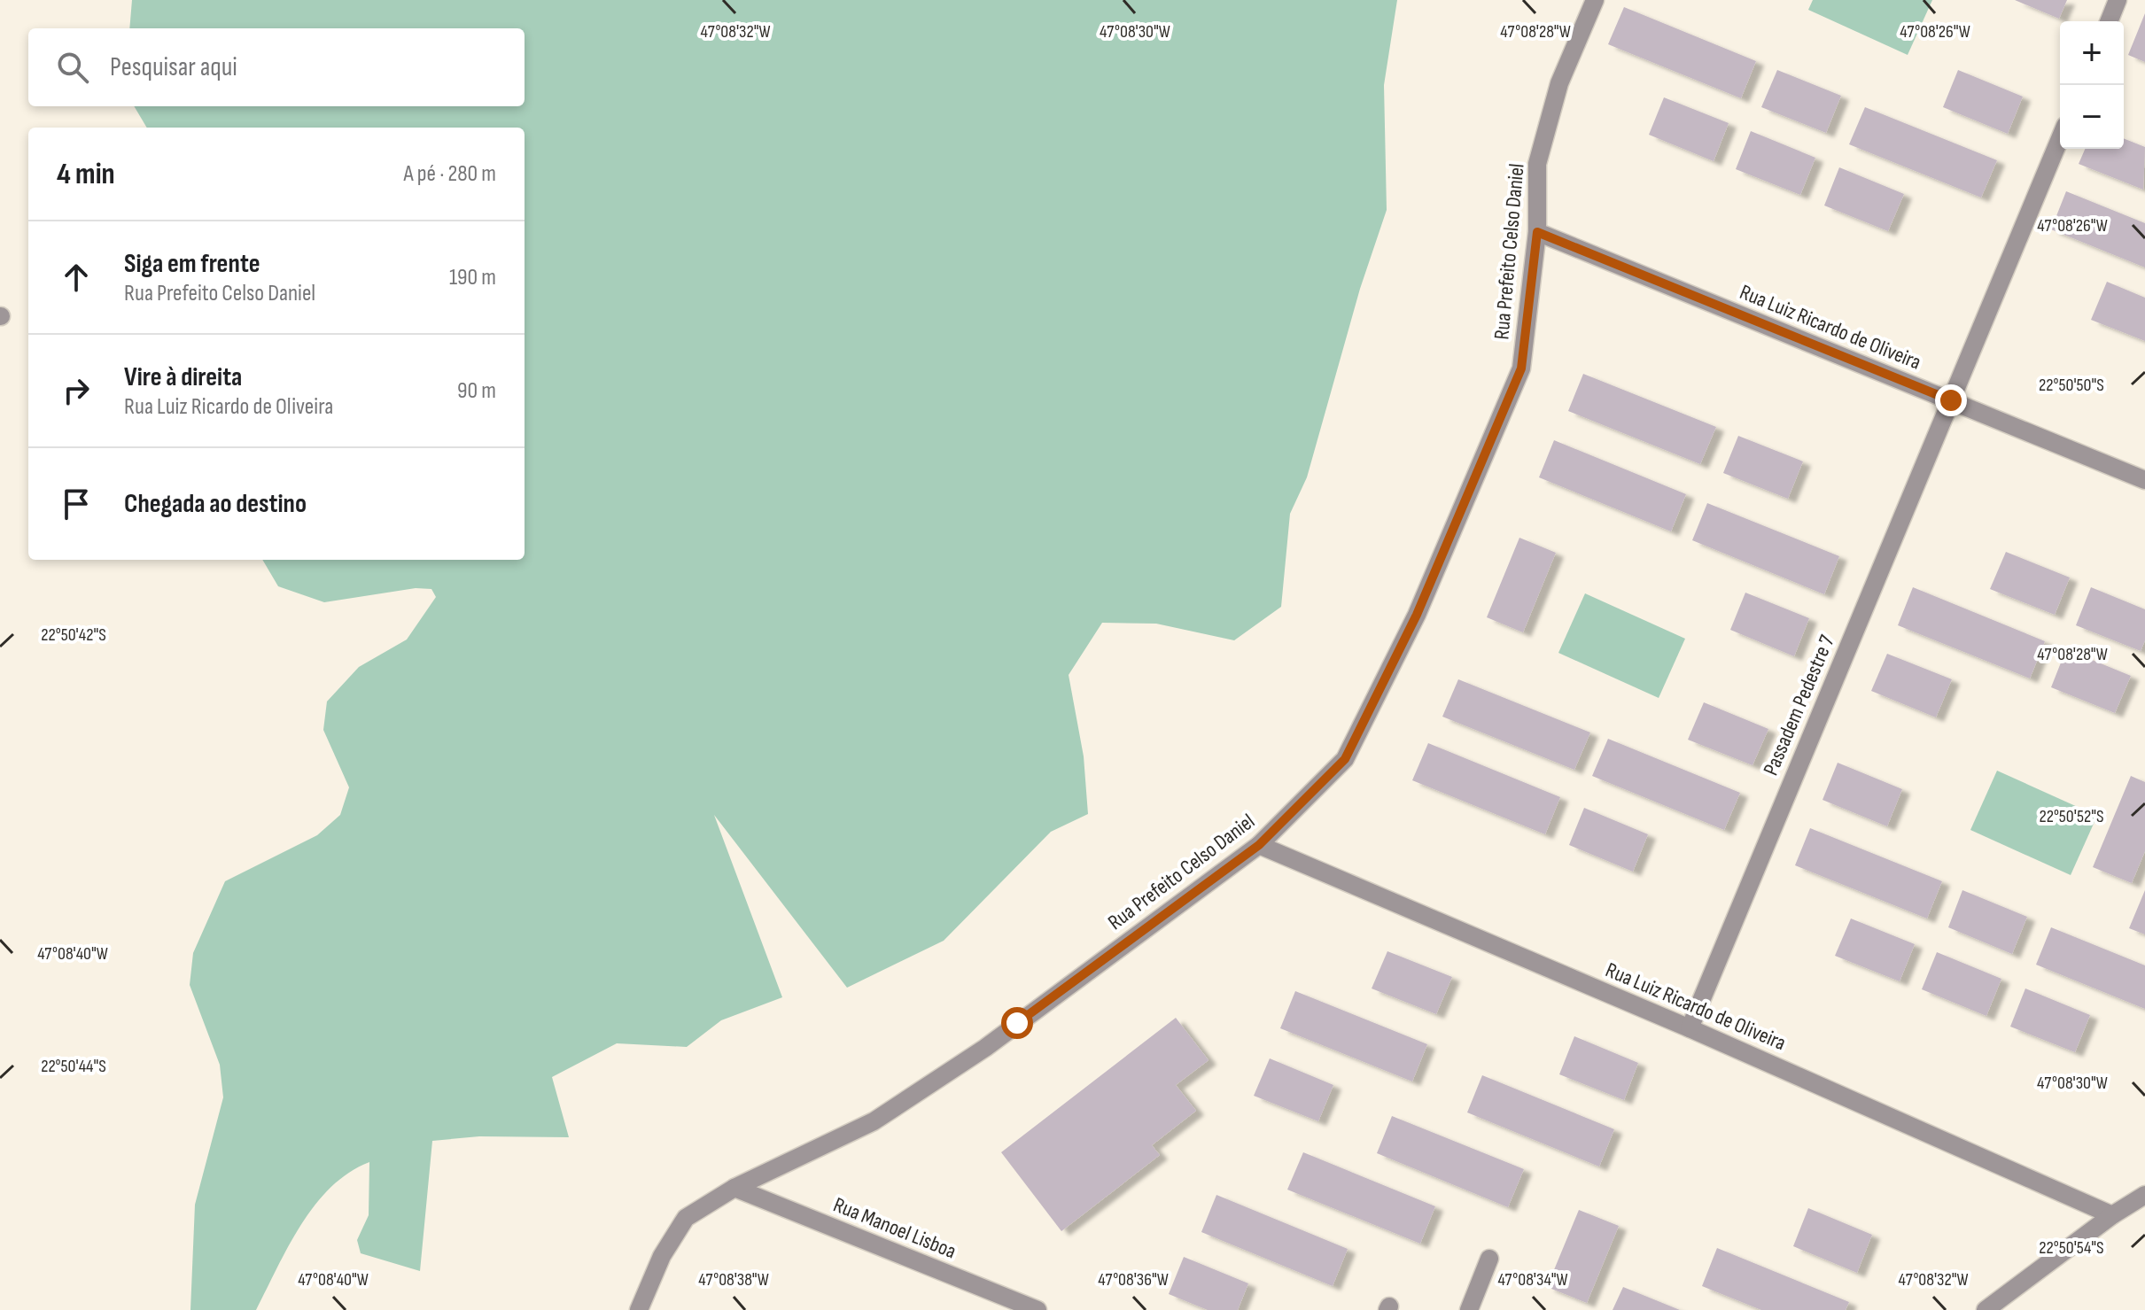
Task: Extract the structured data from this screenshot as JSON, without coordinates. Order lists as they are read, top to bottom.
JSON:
{
  "streets": {
    "street": [
      "Rua Prefeito Celso Daniel",
      "Rua Luiz Ricardo de Oliveira",
      "Passadem Pedestre 7",
      "Rua Manoel Lisboa"
    ]
  },
  "crossings": [
    ["Rua Prefeito Celso Daniel", "Rua Luiz Ricardo de Oliveira"],
    ["Rua Prefeito Celso Daniel", "Rua Manoel Lisboa"],
    ["Rua Luiz Ricardo de Oliveira", "Passadem Pedestre 7"]
  ],
  "page": {
    "map_buttons": ["+", "−"],
    "search": "Pesquisar aqui",
    "heading": ["4 min", "A pé · 280 m"],
    "list": [
      ["Siga em frente", "Rua Prefeito Celso Daniel", "190 m"],
      ["Vire à direita", "Rua Luiz Ricardo de Oliveira", "90 m"],
      "Chegada ao destino"
    ]
  },
  "coordinates": [
    "47°08'30\"W",
    "47°08'28\"W",
    "47°08'26\"W",
    "47°08'32\"W",
    "22°50'50\"S",
    "22°50'42\"S",
    "22°50'52\"S",
    "47°08'40\"W",
    "22°50'44\"S",
    "22°50'54\"S",
    "47°08'38\"W",
    "47°08'36\"W",
    "47°08'34\"W"
  ]
}
